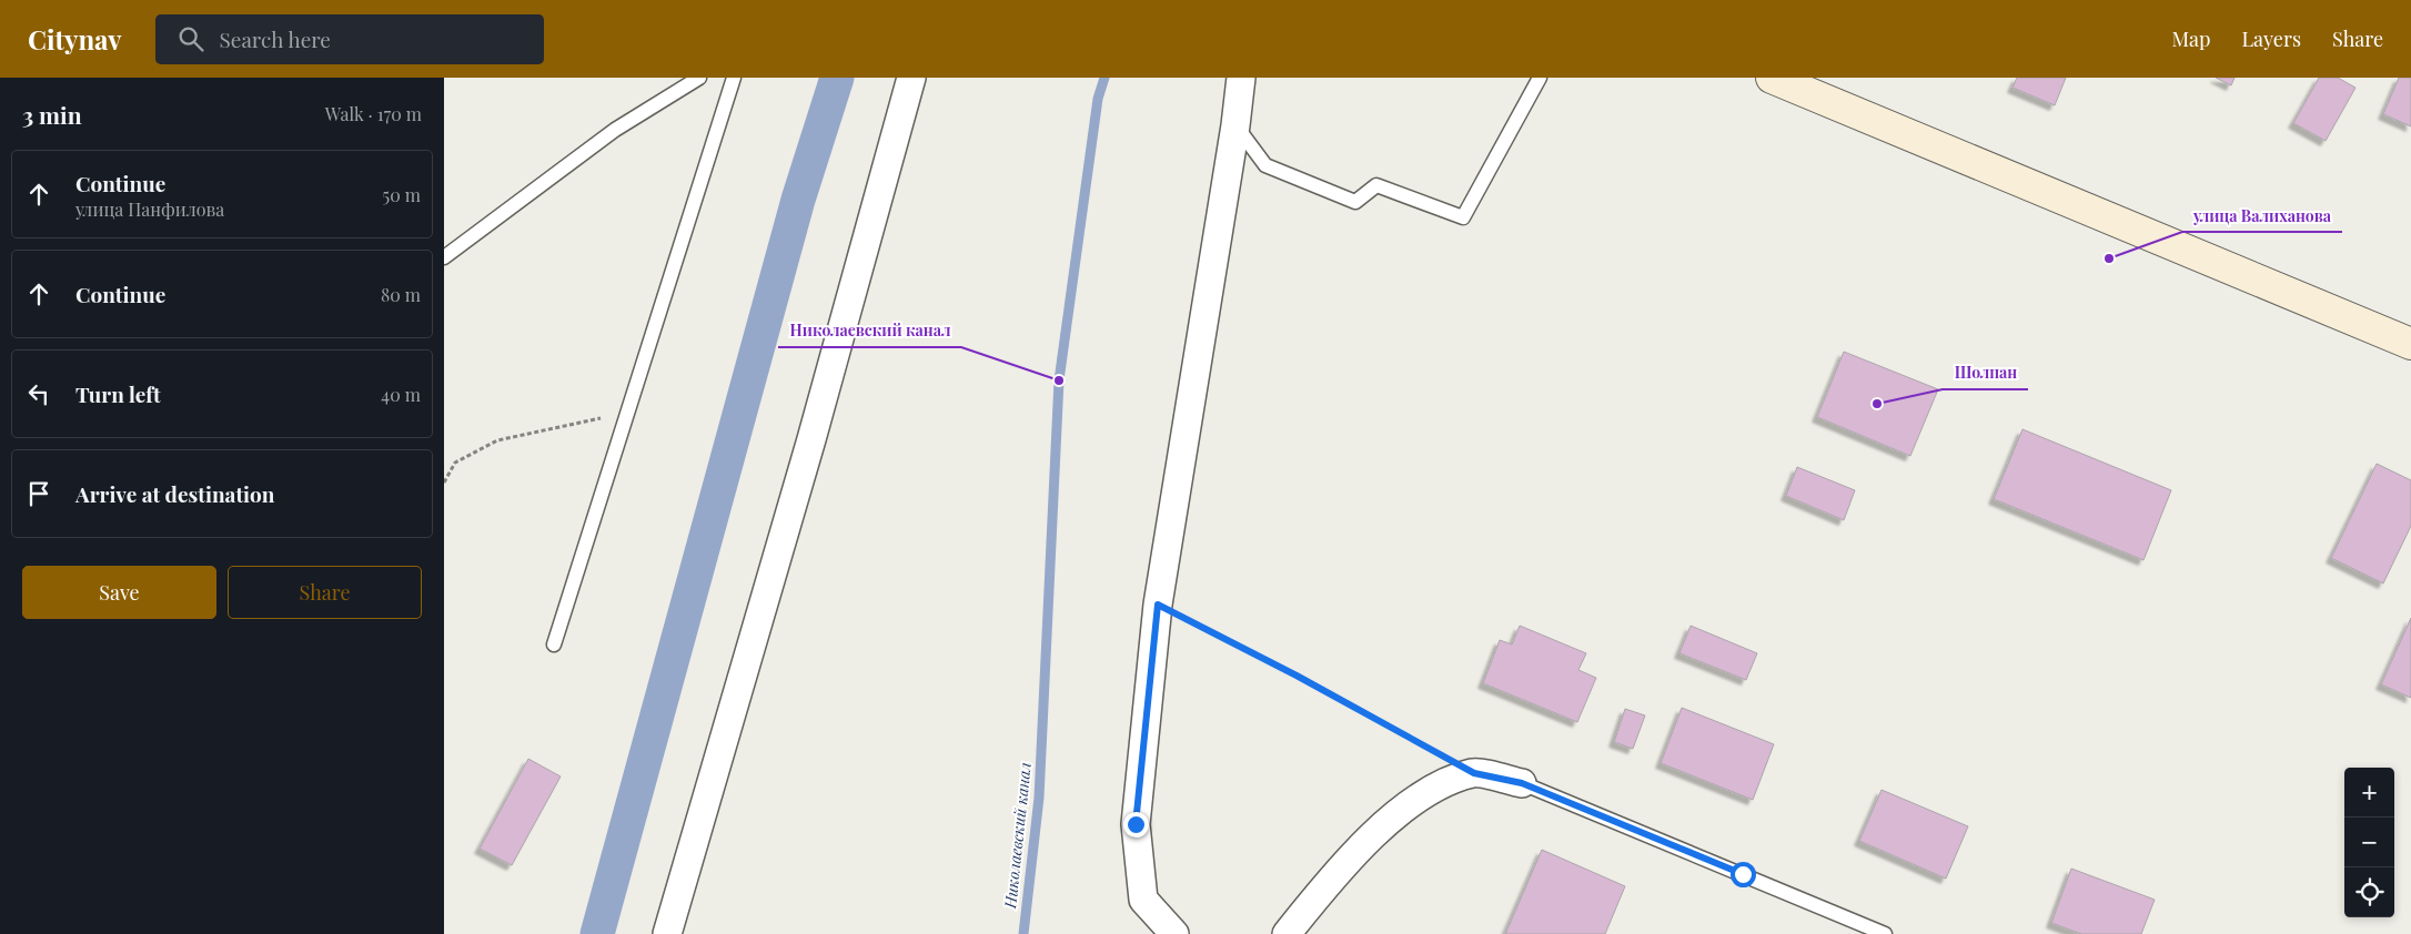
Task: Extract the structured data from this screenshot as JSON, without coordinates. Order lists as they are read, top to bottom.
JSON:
{
  "water": ["Николаевский канал"],
  "places": ["улица Валиханова", "Николаевский канал", "Шолпан"],
  "page": {
    "header": "Citynav",
    "search": "Search here",
    "nav": ["Map", "Layers", "Share"],
    "heading": ["3 min", "Walk · 170 m"],
    "list": [
      ["Continue", "улица Панфилова", "50 m"],
      ["Continue", "80 m"],
      ["Turn left", "40 m"],
      "Arrive at destination"
    ],
    "buttons": ["Save", "Share"],
    "map_buttons": ["+", "−"]
  }
}
